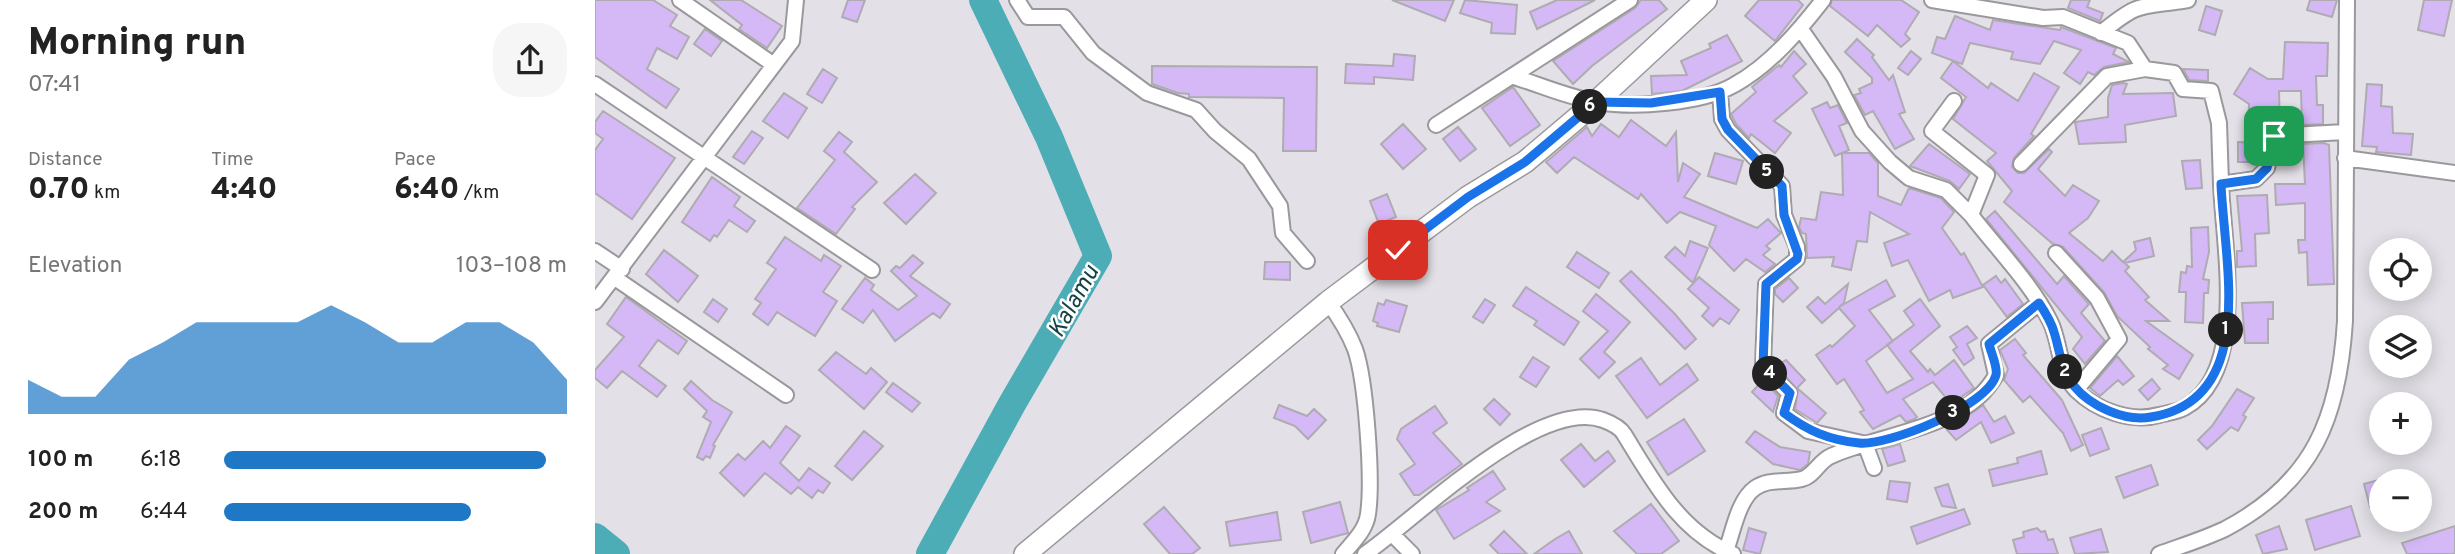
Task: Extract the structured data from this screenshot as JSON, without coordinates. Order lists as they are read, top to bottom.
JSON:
{
  "water": ["Kalamu"],
  "page": {
    "heading": ["Morning run", "07:41"],
    "pins": [
      "6",
      "5",
      "1",
      "2",
      "4",
      "3"
    ],
    "stats": [
      ["Distance", "0.70 km"],
      ["Time", "4:40"],
      ["Pace", "6:40 /km"]
    ],
    "chart": ["Elevation", "103–108 m"],
    "map_buttons": ["+", "−"],
    "list": [
      {
        "name": "100 m",
        "note": "6:18"
      },
      {
        "name": "200 m",
        "note": "6:44"
      }
    ]
  }
}
